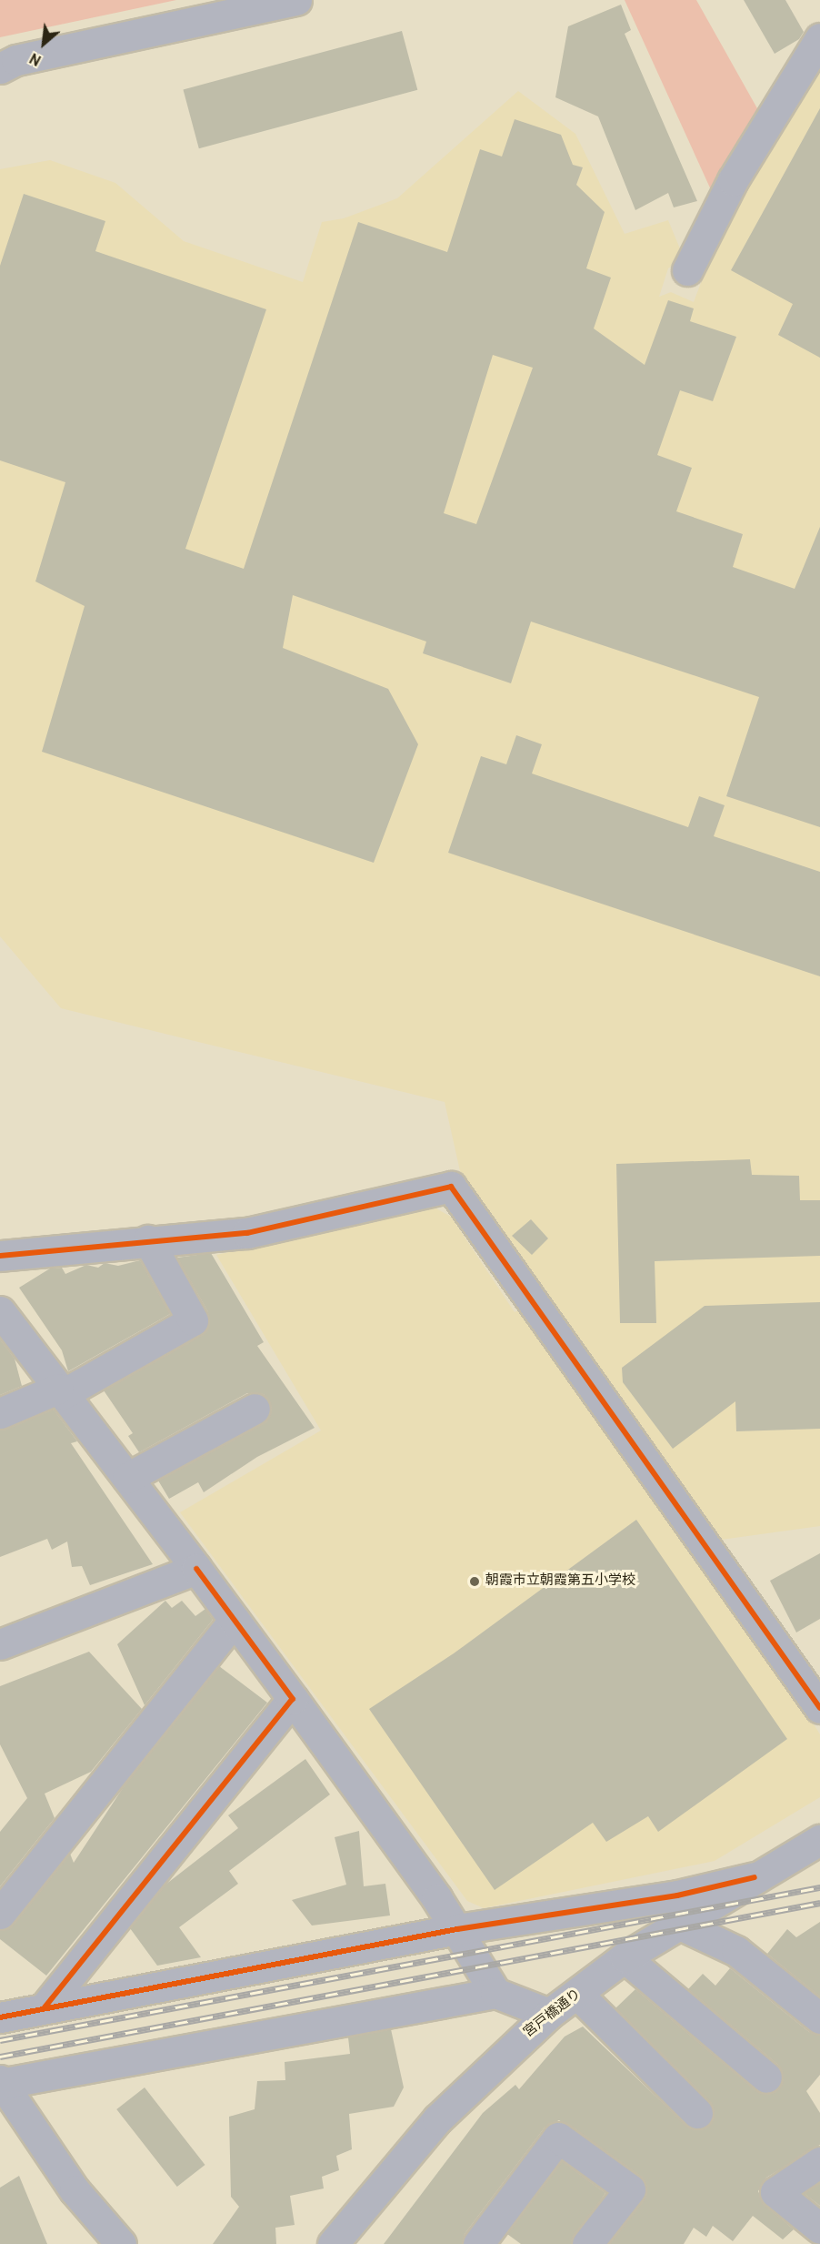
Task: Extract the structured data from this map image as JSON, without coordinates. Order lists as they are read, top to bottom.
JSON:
{
  "streets": {
    "street": ["宮戸橋通り"]
  },
  "places": ["朝霞市立朝霞第五小学校"],
  "north": "bottom left"
}
